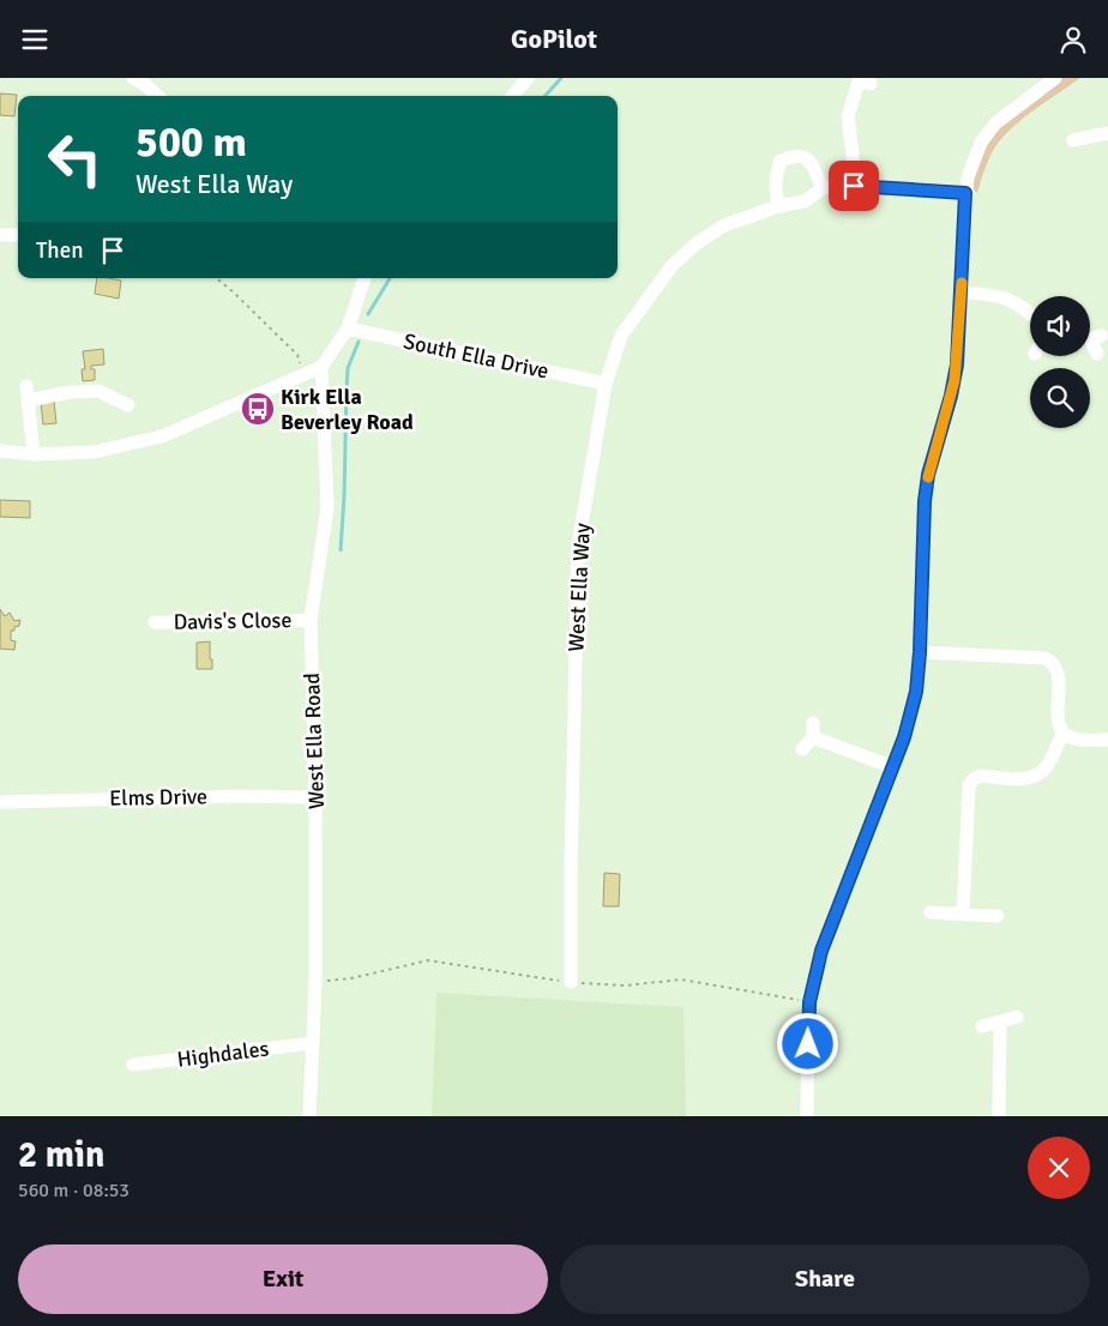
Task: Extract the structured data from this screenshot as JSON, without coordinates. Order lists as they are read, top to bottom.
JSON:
{
  "streets": {
    "street": [
      "South Ella Drive",
      "West Ella Way",
      "Davis's Close",
      "West Ella Road",
      "Elms Drive",
      "Highdales"
    ]
  },
  "crossings": [
    ["South Ella Drive", "West Ella Way"],
    ["Davis's Close", "West Ella Road"],
    ["West Ella Road", "Elms Drive"],
    ["West Ella Road", "Highdales"]
  ],
  "places": {
    "bus stop": ["Kirk Ella Beverley Road"]
  },
  "page": {
    "header": "GoPilot",
    "turn": ["500 m", "West Ella Way"],
    "then": "Then",
    "heading": ["2 min", "560 m · 08:53"],
    "buttons": ["Exit", "Share"]
  }
}
